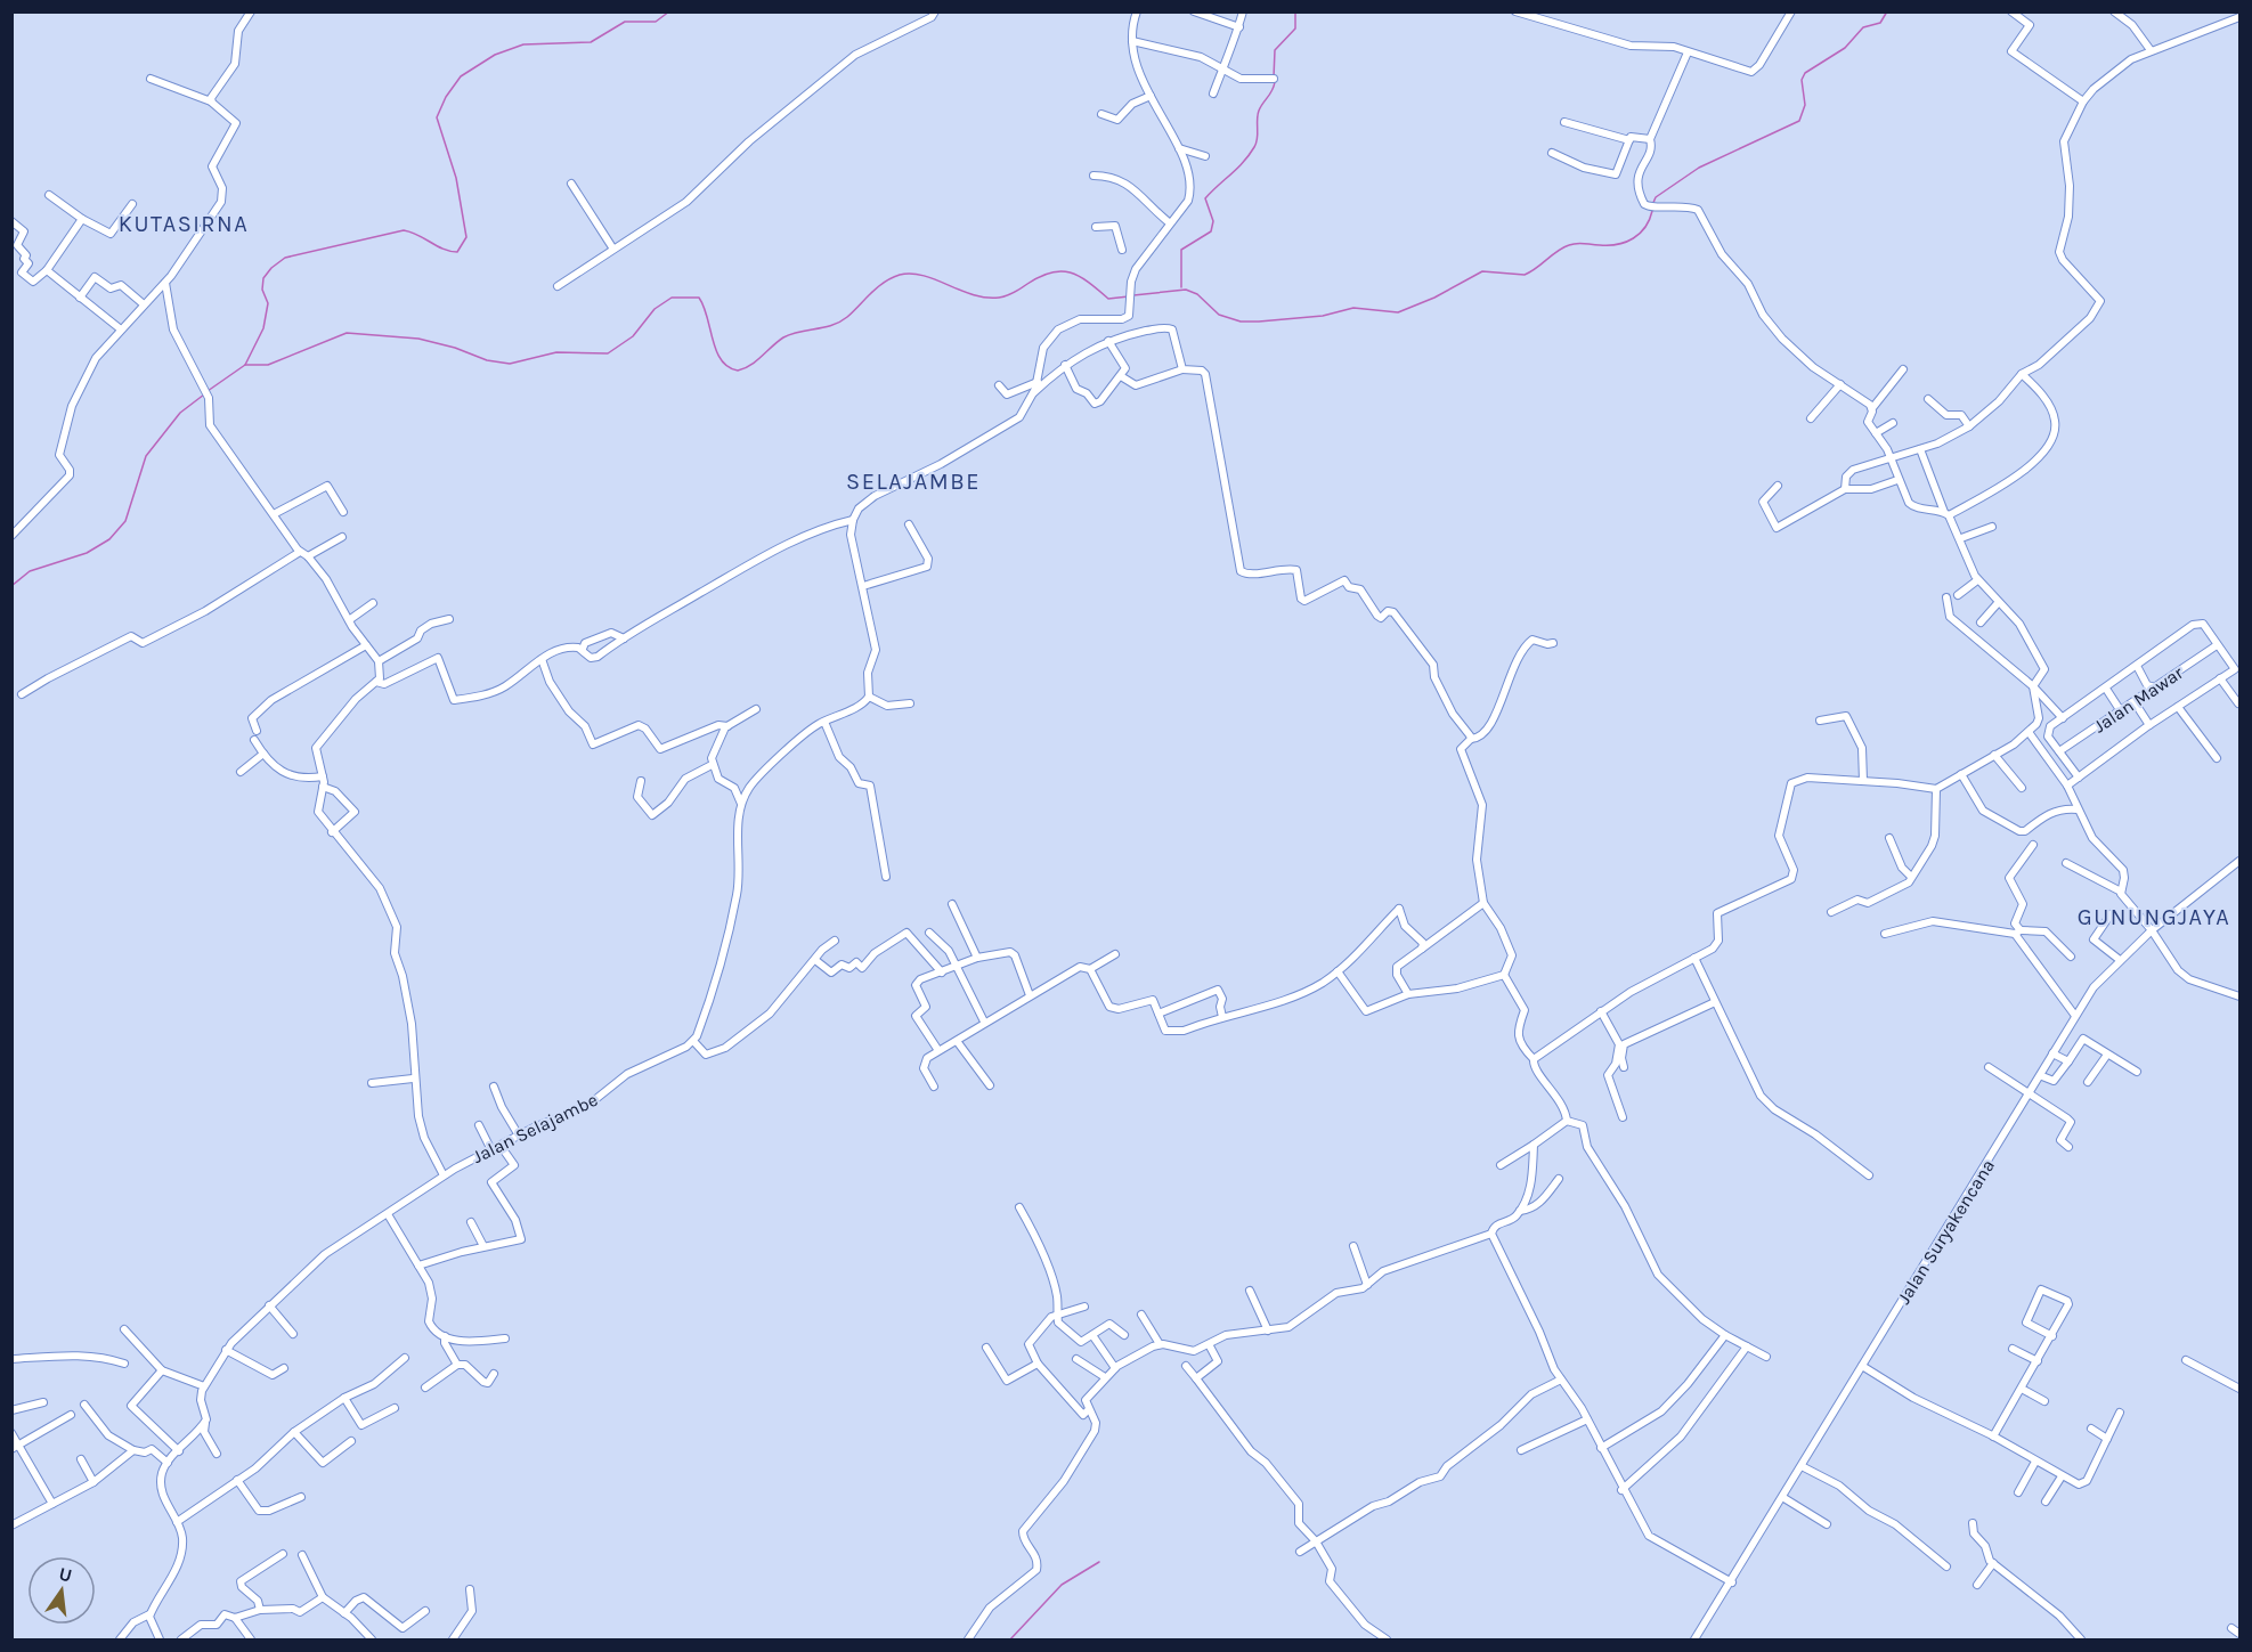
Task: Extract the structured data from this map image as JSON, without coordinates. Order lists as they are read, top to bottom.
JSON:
{
  "streets": {
    "street": ["Jalan Mawar", "Jalan Selajambe", "Jalan Suryakencana"]
  },
  "districts": ["KUTASIRNA", "SELAJAMBE", "GUNUNGJAYA"],
  "north": "top"
}
